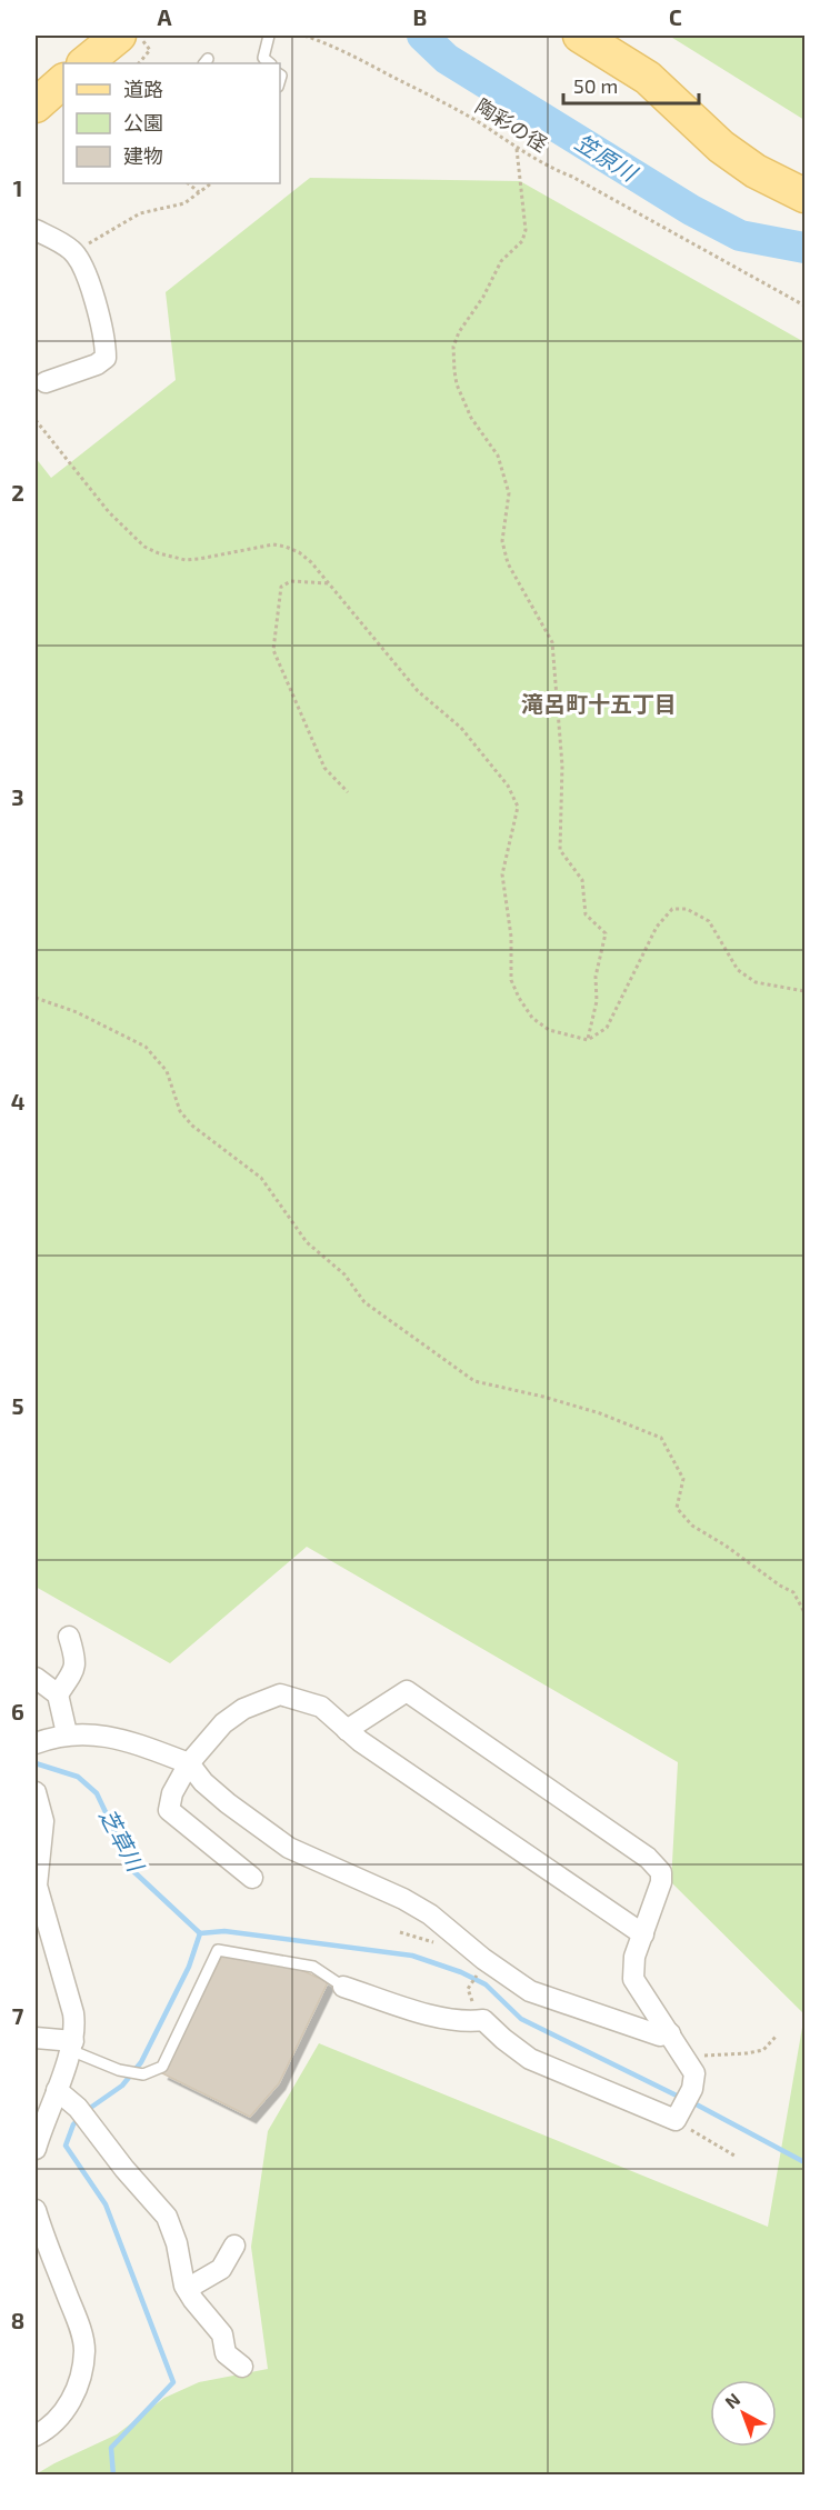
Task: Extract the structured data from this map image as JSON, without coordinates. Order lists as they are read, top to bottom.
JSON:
{
  "streets": {
    "path": ["陶彩の径"]
  },
  "districts": ["滝呂町十五丁目"],
  "water": ["笠原川", "芝草川"],
  "legend": ["道路", "公園", "建物"],
  "scale_bar": "50 m",
  "north": "top left",
  "grid": {
    "columns": ["A", "B", "C"],
    "rows": [
      "1",
      "2",
      "3",
      "4",
      "5",
      "6",
      "7",
      "8"
    ]
  }
}
